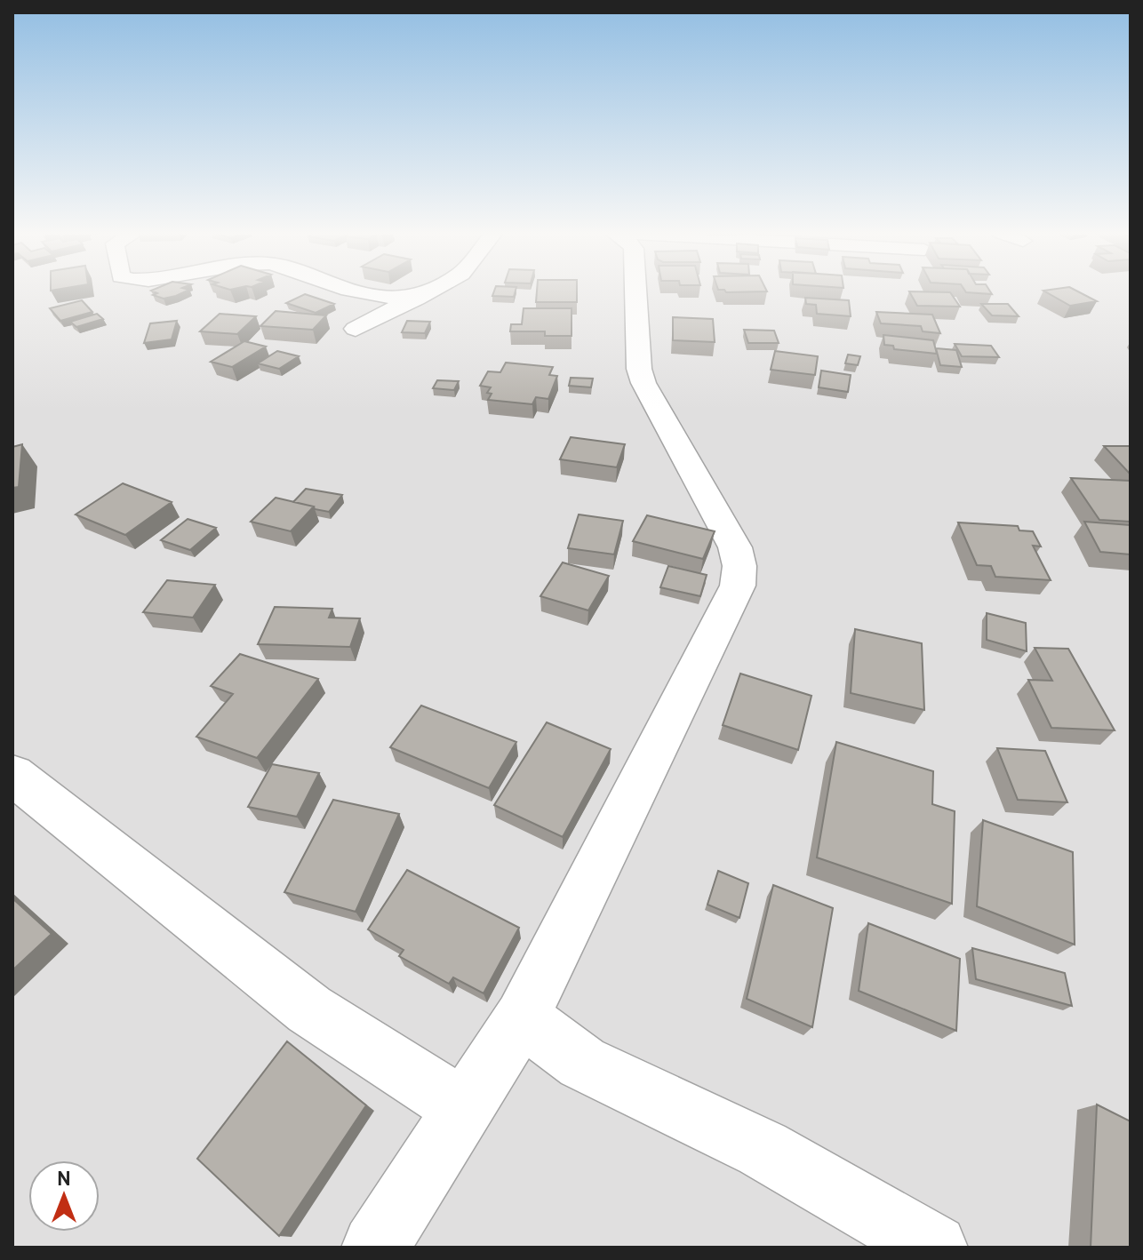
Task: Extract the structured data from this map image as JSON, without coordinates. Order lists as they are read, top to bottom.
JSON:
{
  "north": "top"
}
